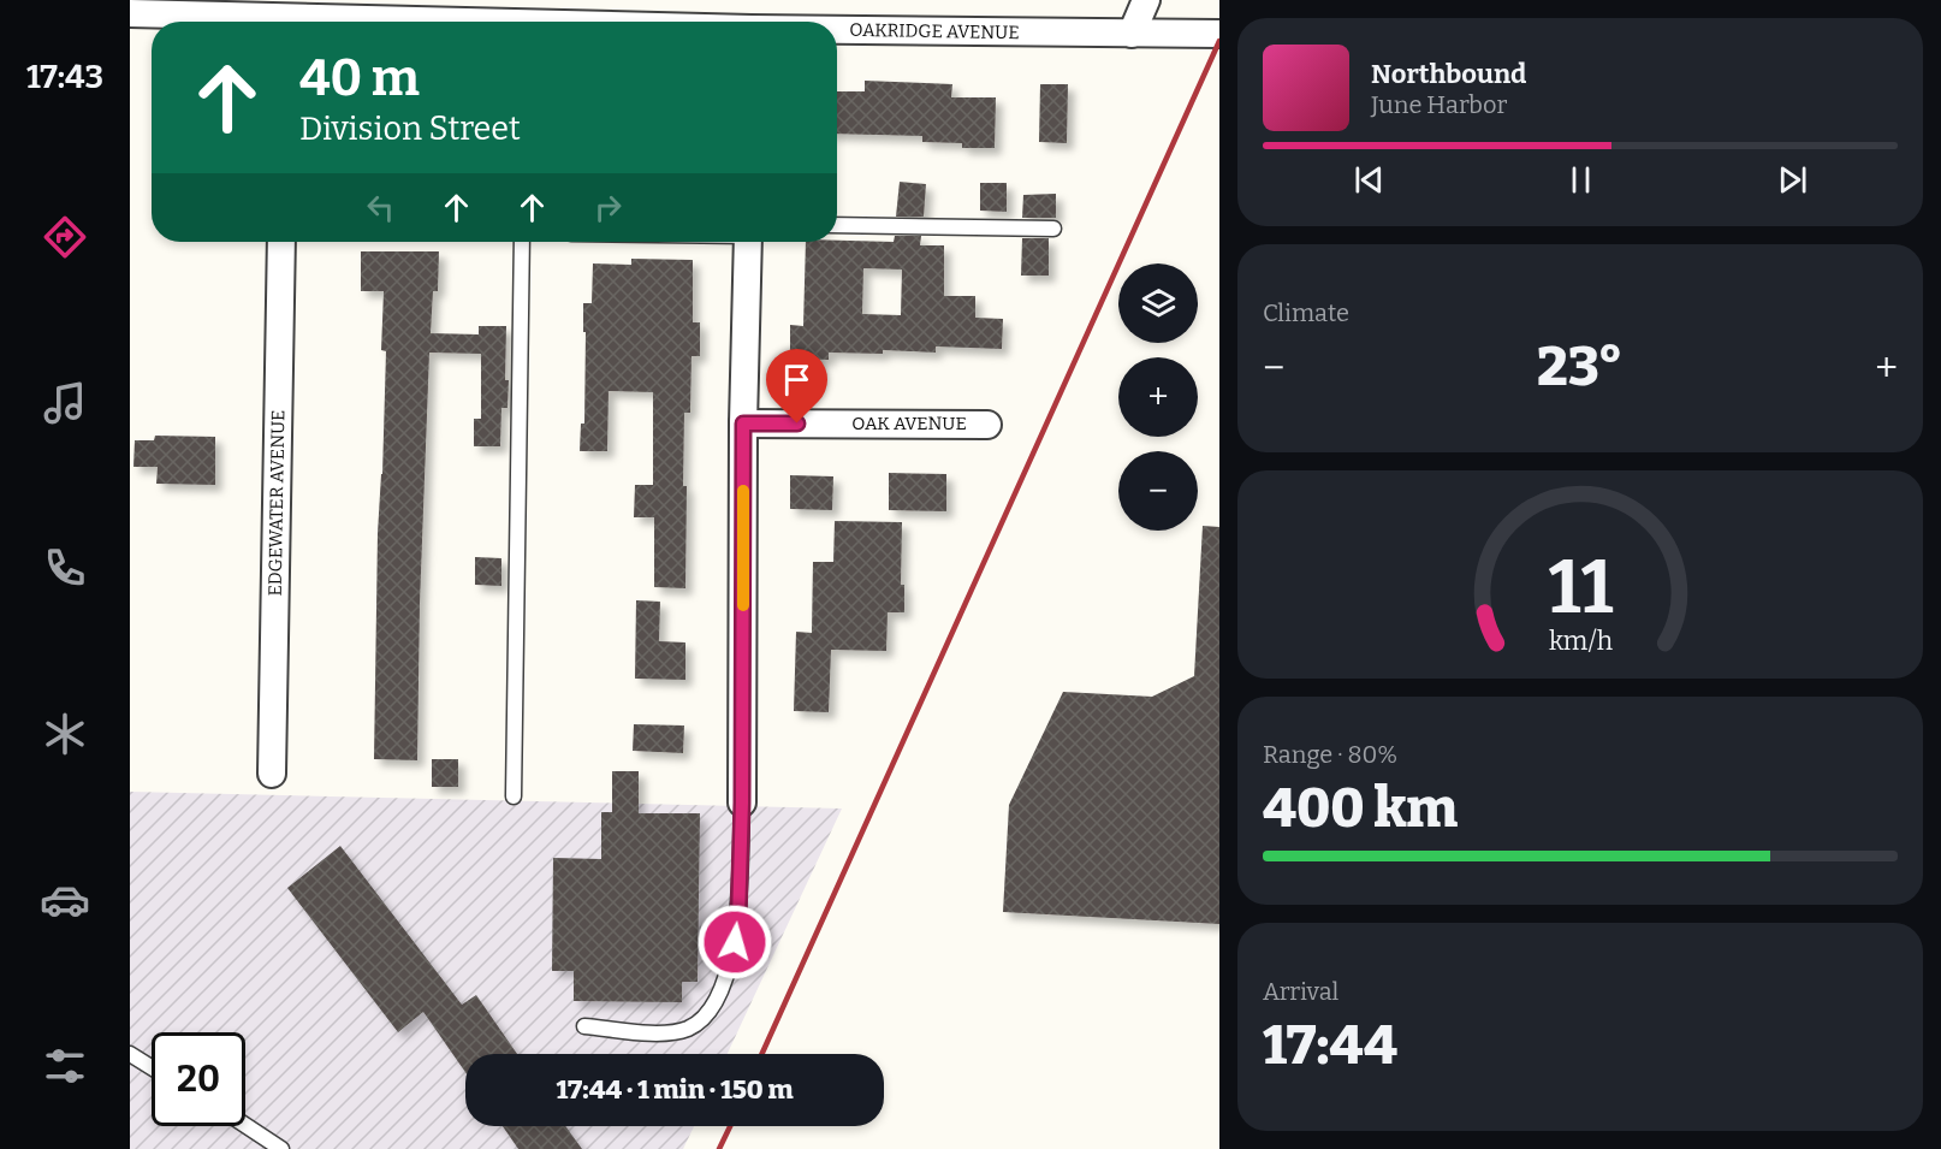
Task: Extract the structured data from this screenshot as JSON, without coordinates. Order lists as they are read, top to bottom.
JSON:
{
  "streets": {
    "street": ["OAKRIDGE AVENUE", "OAK AVENUE", "EDGEWATER AVENUE"]
  },
  "page": {
    "tabs": "17:43",
    "turn": ["40 m", "Division Street"],
    "song": ["Northbound", "June Harbor"],
    "tile": [
      "Climate",
      ["Range · 80%", "400 km"],
      ["Arrival", "17:44"]
    ],
    "map_buttons": ["+", "−"],
    "heat": ["−", "23°", "+"],
    "limit": "20",
    "trip": "17:44 · 1 min · 150 m",
    "gauge": ["11", "km/h"]
  }
}
